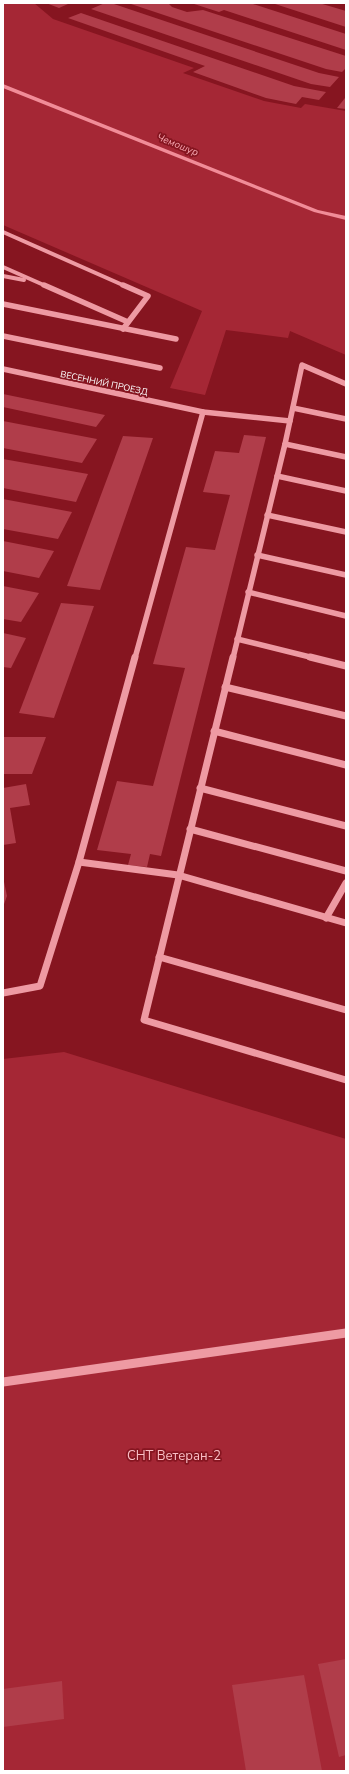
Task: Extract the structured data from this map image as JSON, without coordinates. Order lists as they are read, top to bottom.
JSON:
{
  "streets": {
    "street": ["ВЕСЕННИЙ ПРОЕЗД"]
  },
  "water": ["Чемошур"],
  "parks": ["СНТ Ветеран-2"]
}
